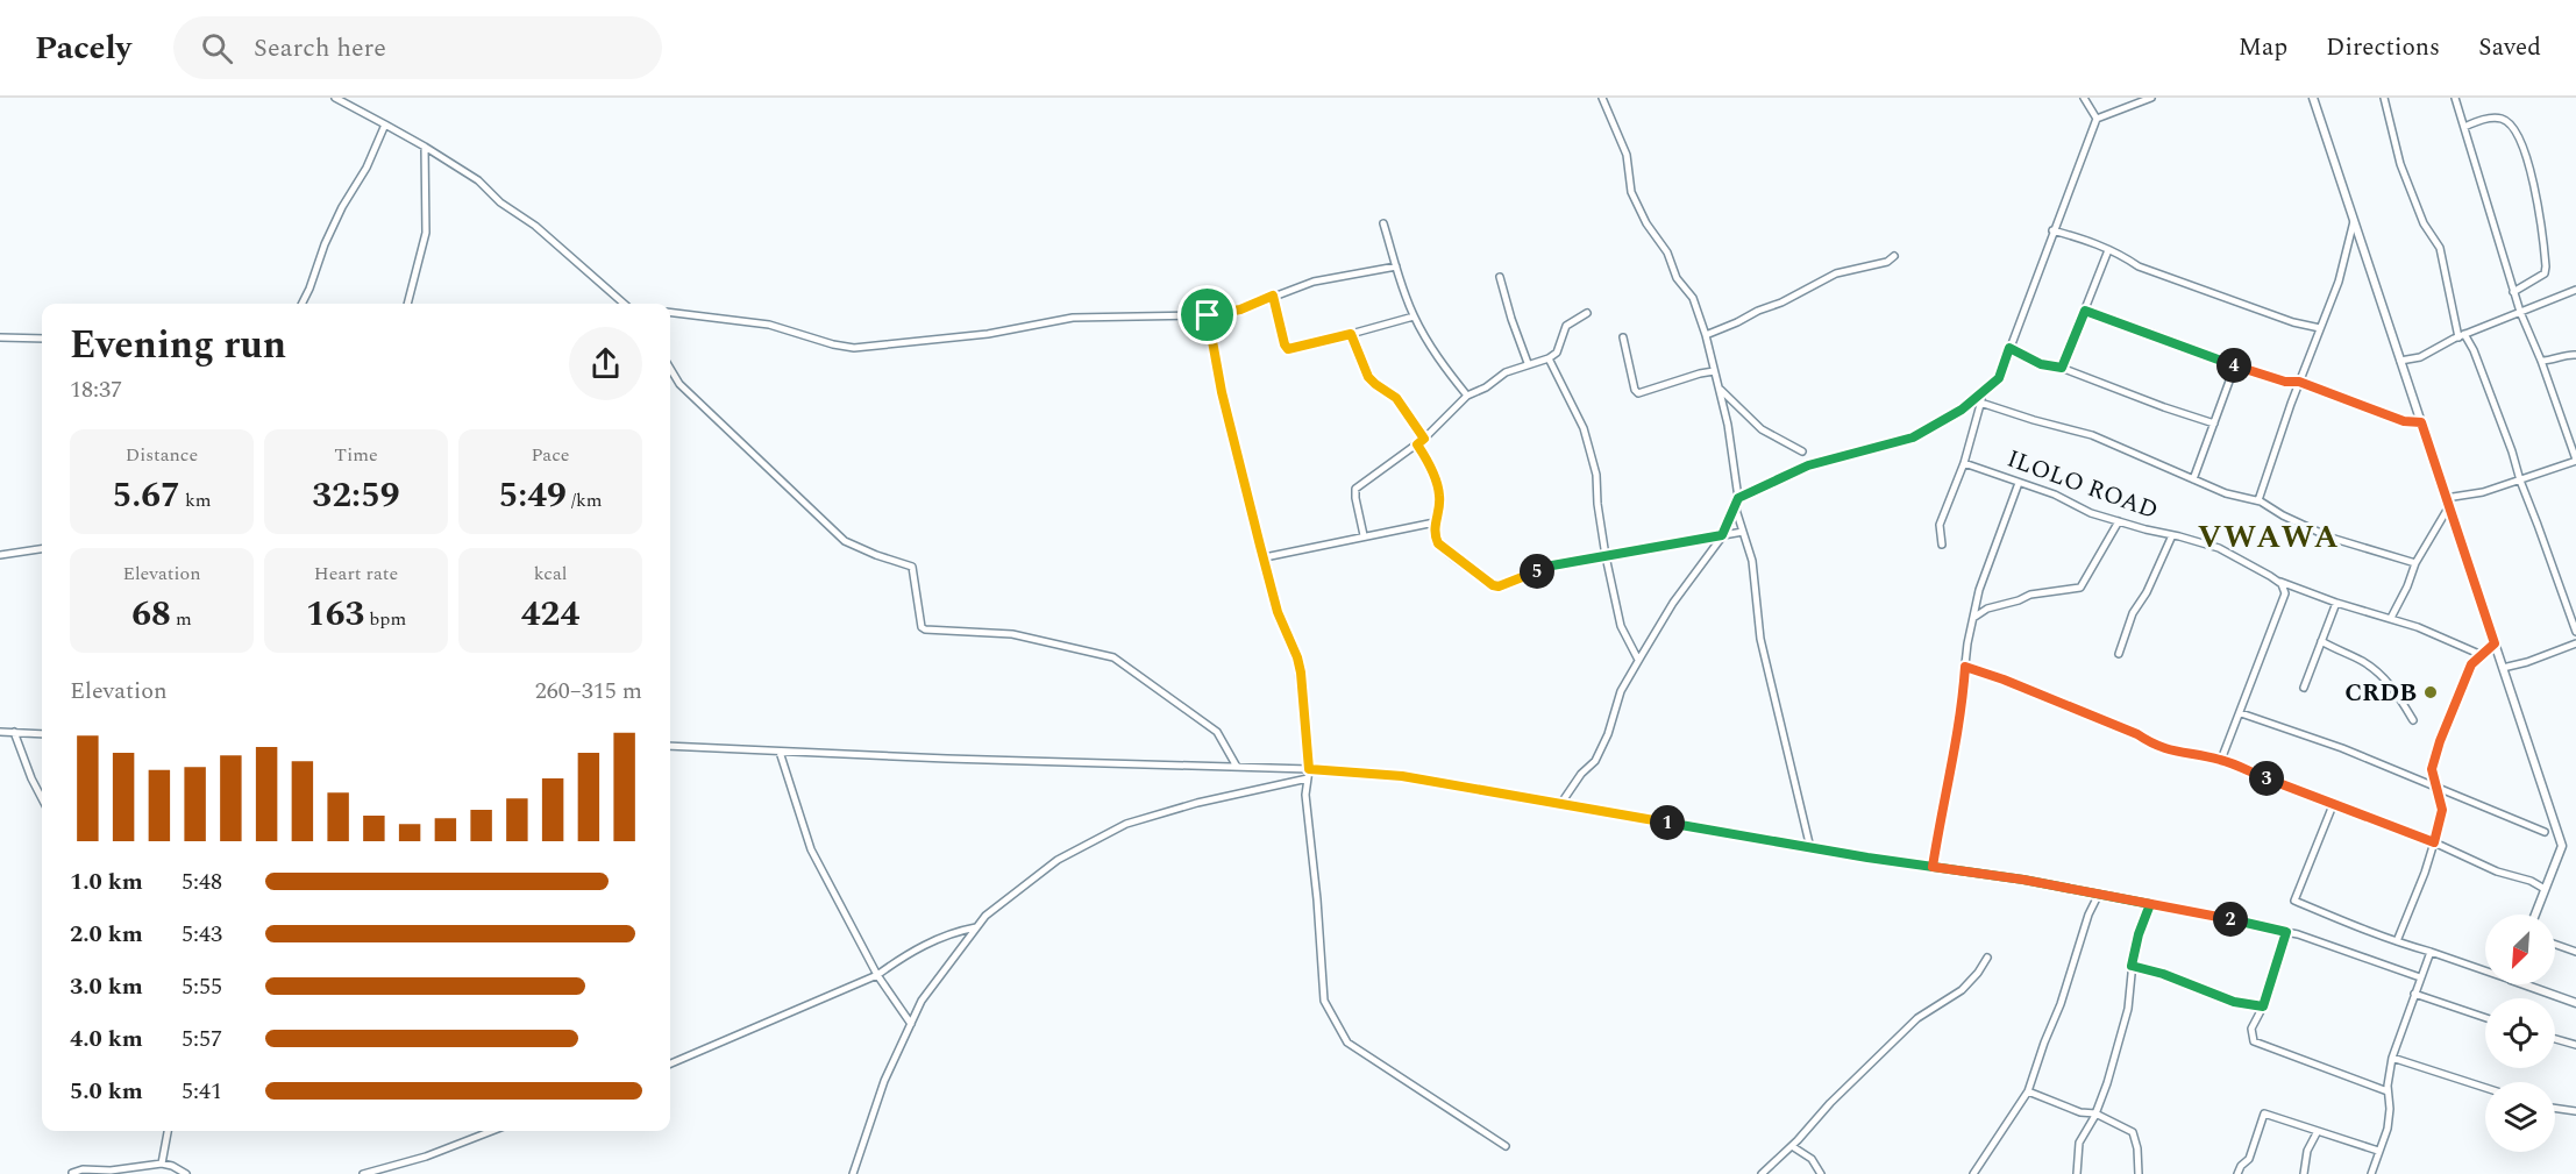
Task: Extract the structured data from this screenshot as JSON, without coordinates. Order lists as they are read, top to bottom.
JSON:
{
  "streets": {
    "street": ["ILOLO ROAD"]
  },
  "districts": ["VWAWA"],
  "places": ["CRDB"],
  "north": "bottom left",
  "page": {
    "header": "Pacely",
    "search": "Search here",
    "nav": ["Map", "Directions", "Saved"],
    "heading": ["Evening run", "18:37"],
    "pins": [
      "4",
      "5",
      "3",
      "1",
      "2"
    ],
    "stats": [
      ["Distance", "5.67 km"],
      ["Time", "32:59"],
      ["Pace", "5:49 /km"],
      ["Elevation", "68 m"],
      ["Heart rate", "163 bpm"],
      ["kcal", "424"]
    ],
    "chart": ["Elevation", "260–315 m"],
    "list": [
      {
        "name": "1.0 km",
        "note": "5:48"
      },
      {
        "name": "2.0 km",
        "note": "5:43"
      },
      {
        "name": "3.0 km",
        "note": "5:55"
      },
      {
        "name": "4.0 km",
        "note": "5:57"
      },
      {
        "name": "5.0 km",
        "note": "5:41"
      }
    ]
  }
}
